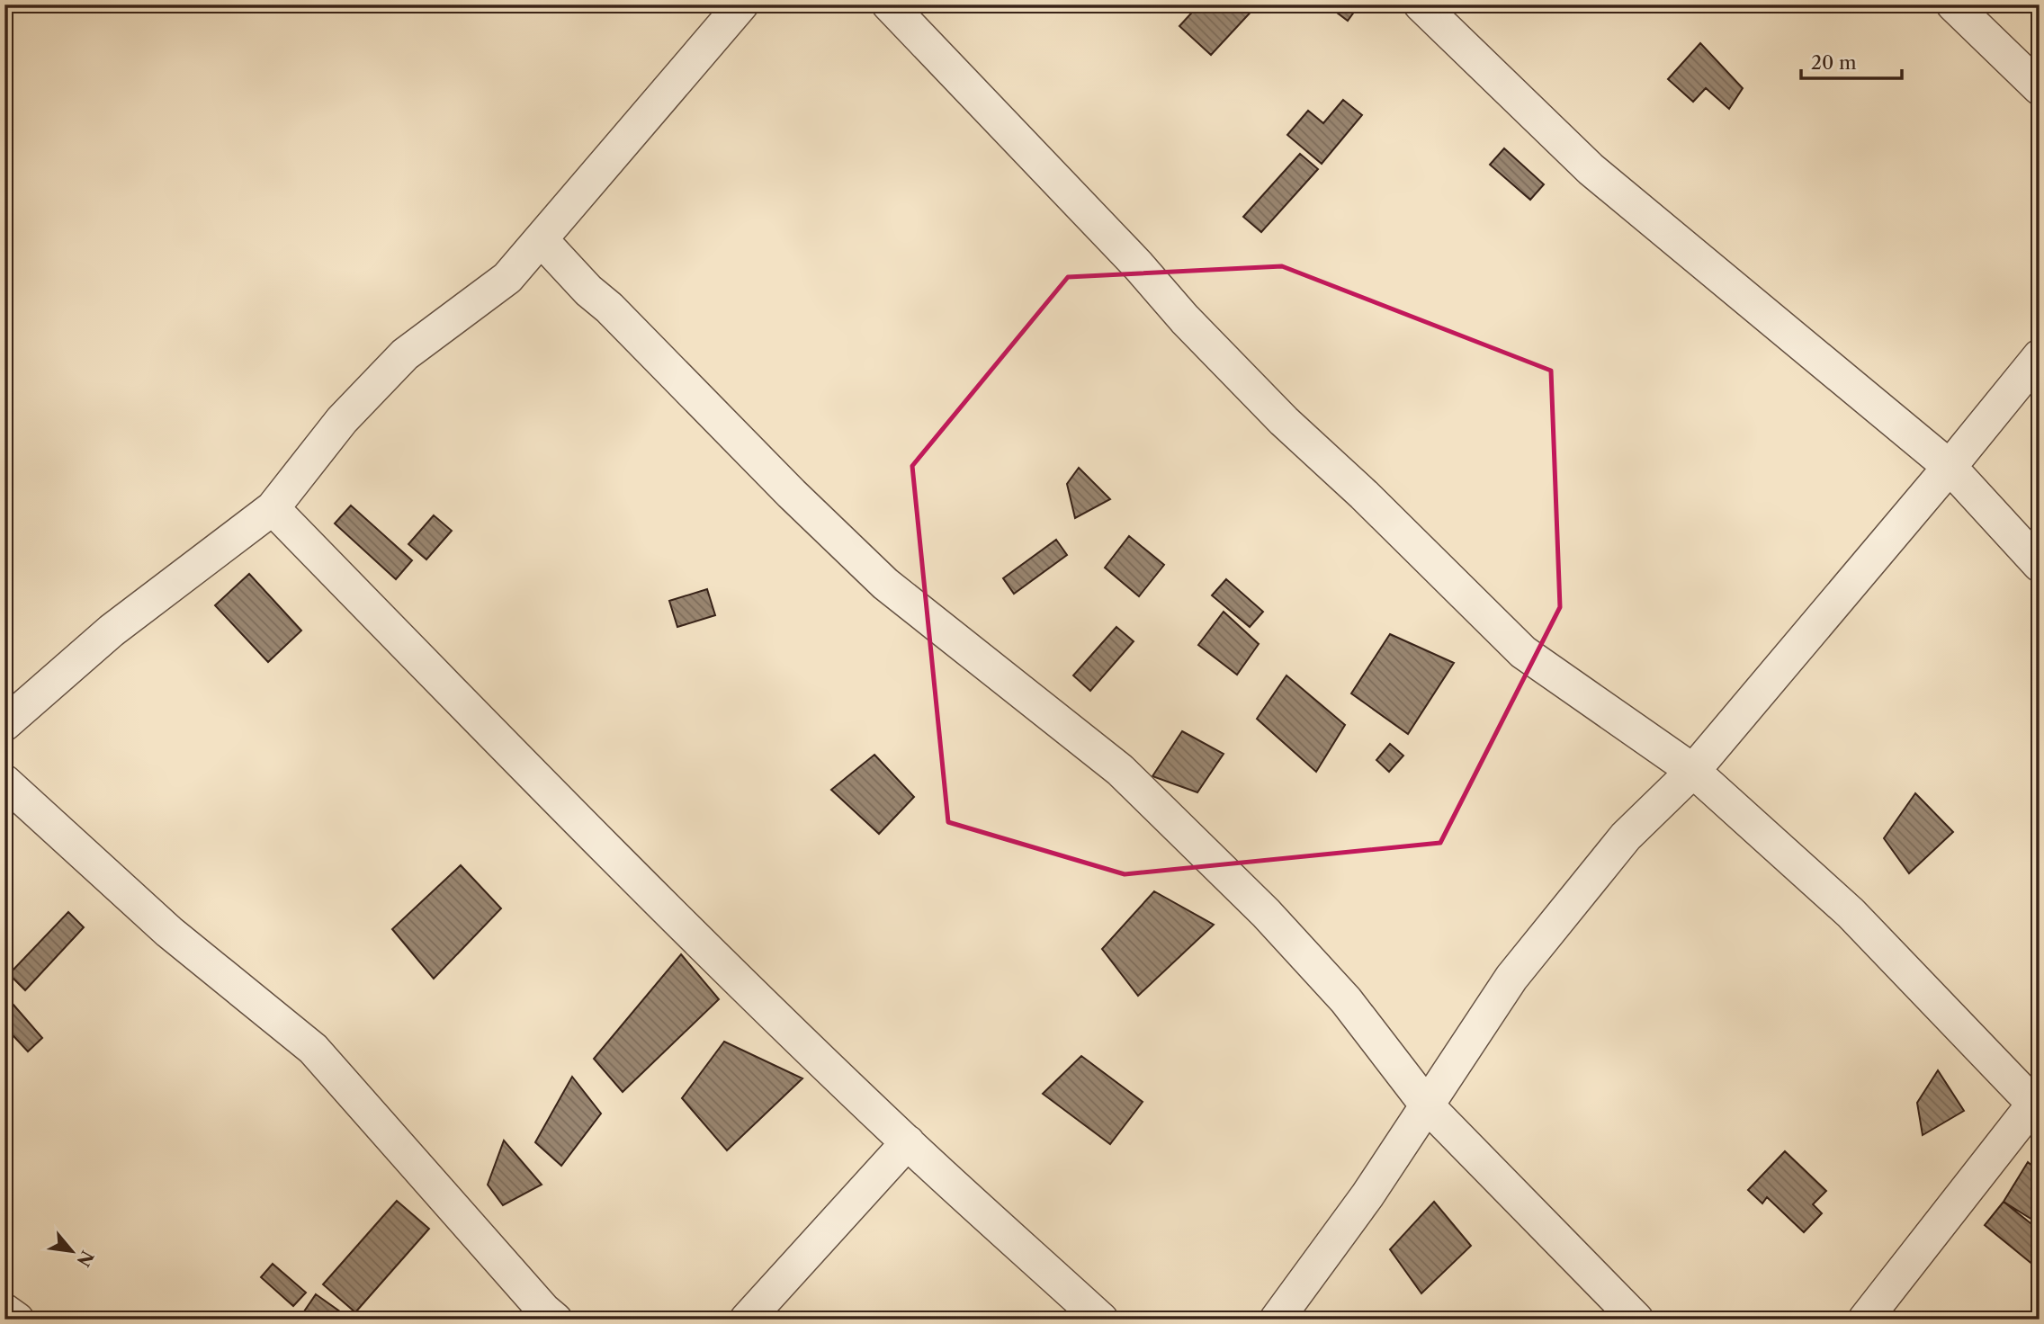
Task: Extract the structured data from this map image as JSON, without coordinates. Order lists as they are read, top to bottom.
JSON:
{
  "scale_bar": "20 m",
  "north": "bottom right"
}
